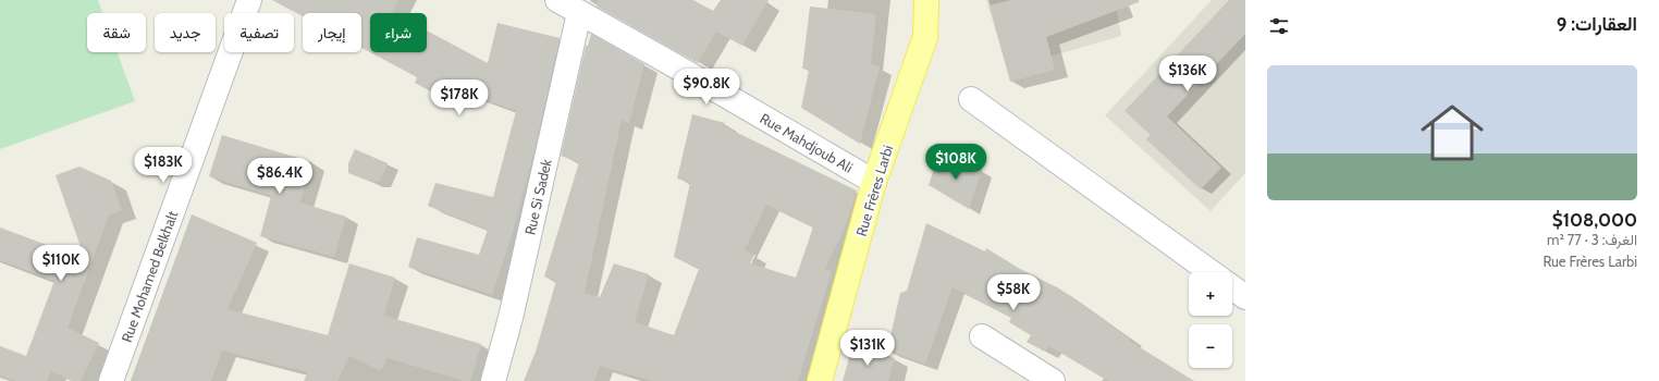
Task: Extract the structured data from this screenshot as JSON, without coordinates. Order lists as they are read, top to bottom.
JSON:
{
  "streets": {
    "main road": ["Rue Frères Larbi"],
    "street": ["Rue Mahdjoub Ali", "Rue Si Sadek", "Rue Mohamed Belkhalt"]
  },
  "crossings": [
    ["Rue Mahdjoub Ali", "Rue Frères Larbi"],
    ["Rue Mahdjoub Ali", "Rue Si Sadek"]
  ],
  "page": {
    "heading": "العقارات: 9",
    "chip": [
      "شراء",
      "إيجار",
      "تصفية",
      "جديد",
      "شقة"
    ],
    "list": [
      {
        "name": "$108,000",
        "note": "الغرف: 3 · 77 m² · Rue Frères Larbi"
      }
    ],
    "price": [
      "$136K",
      "$90.8K",
      "$178K",
      "$108K",
      "$183K",
      "$86.4K",
      "$110K",
      "$58K",
      "$131K"
    ],
    "map_buttons": ["+", "−"]
  }
}
